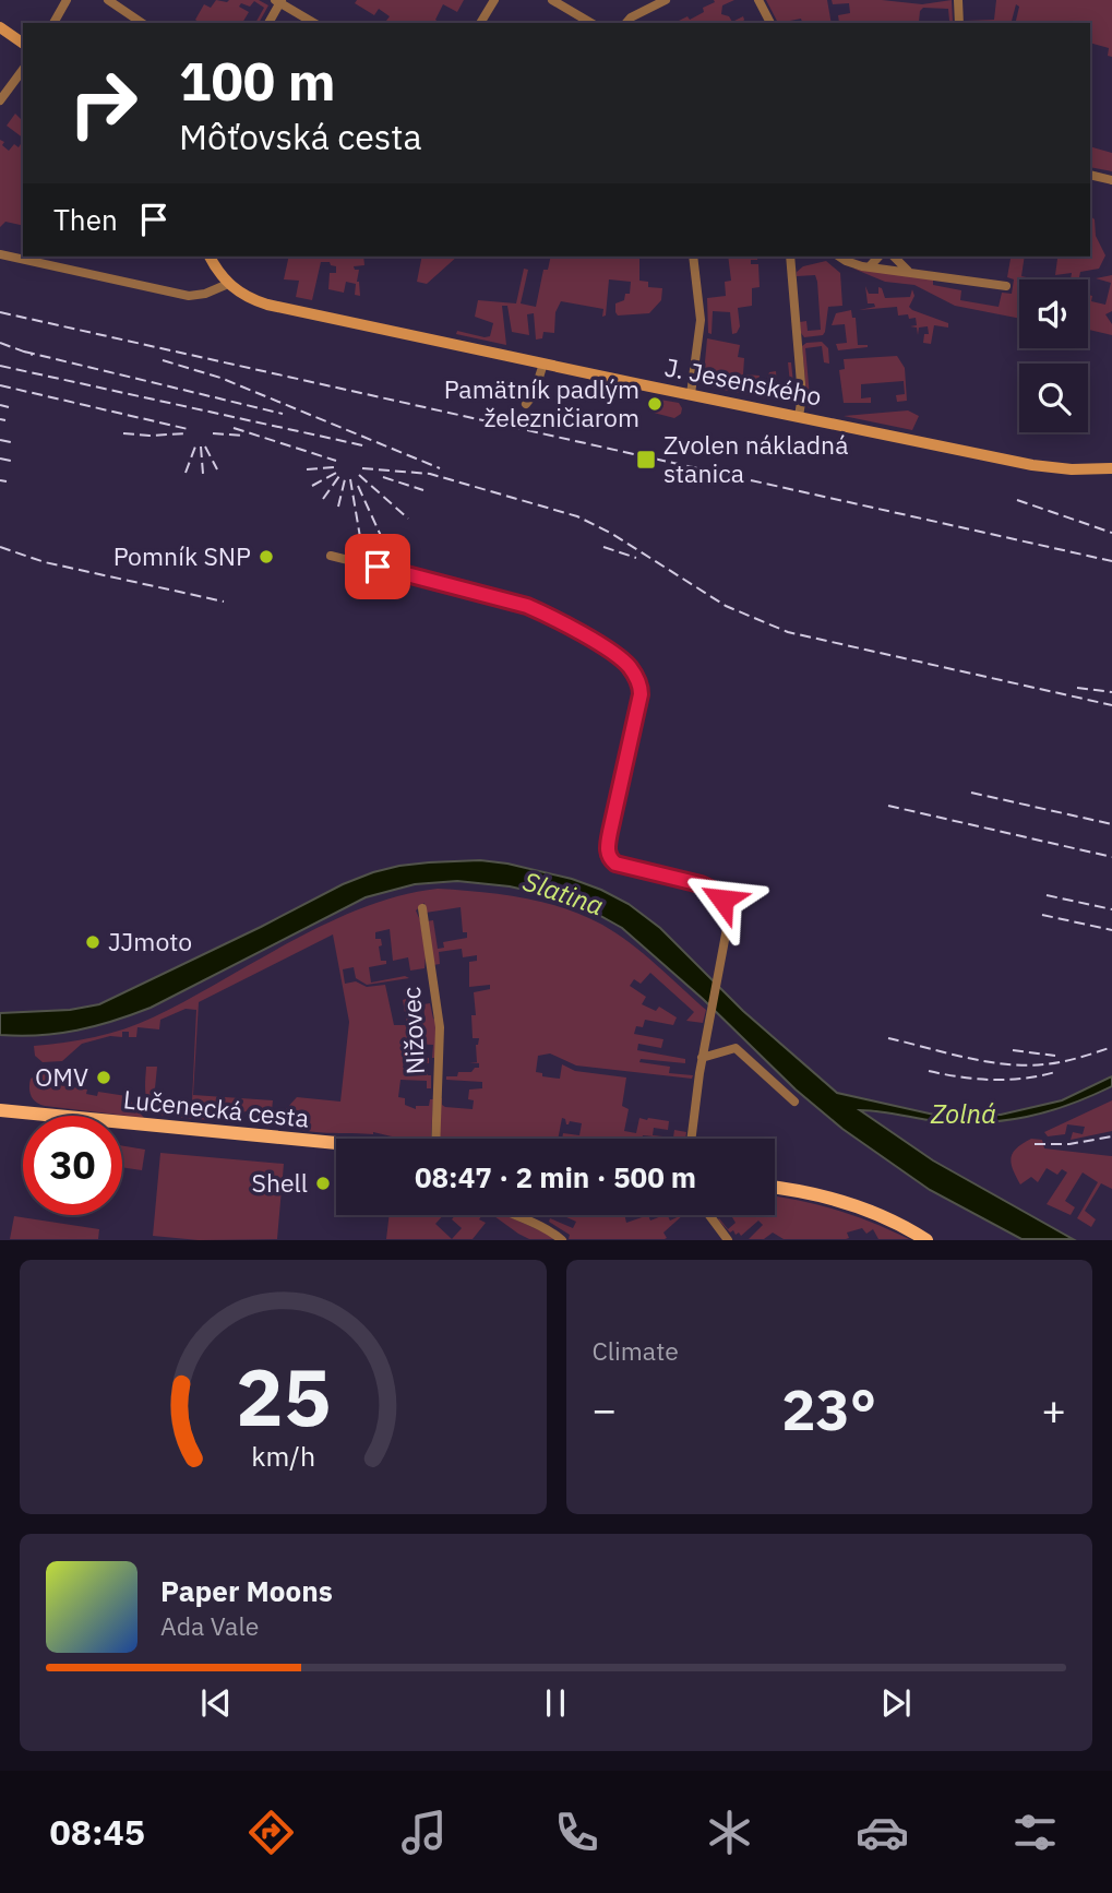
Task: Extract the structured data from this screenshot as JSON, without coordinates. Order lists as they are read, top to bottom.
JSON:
{
  "streets": {
    "main road": ["Lučenecká cesta"],
    "street": ["J. Jesenského", "Nižovec"]
  },
  "water": ["Slatina", "Zolná"],
  "places": {
    "other": [
      "Pamätník padlým železničiarom",
      "Pomník SNP",
      "JJmoto",
      "OMV",
      "Shell"
    ],
    "transit": ["Zvolen nákladná stanica"]
  },
  "page": {
    "turn": ["100 m", "Môťovská cesta"],
    "then": "Then",
    "limit": "30",
    "trip": "08:47 · 2 min · 500 m",
    "tile": "Climate",
    "heat": ["−", "23°", "+"],
    "song": ["Paper Moons", "Ada Vale"],
    "tabs": "08:45",
    "gauge": ["25", "km/h"]
  }
}
